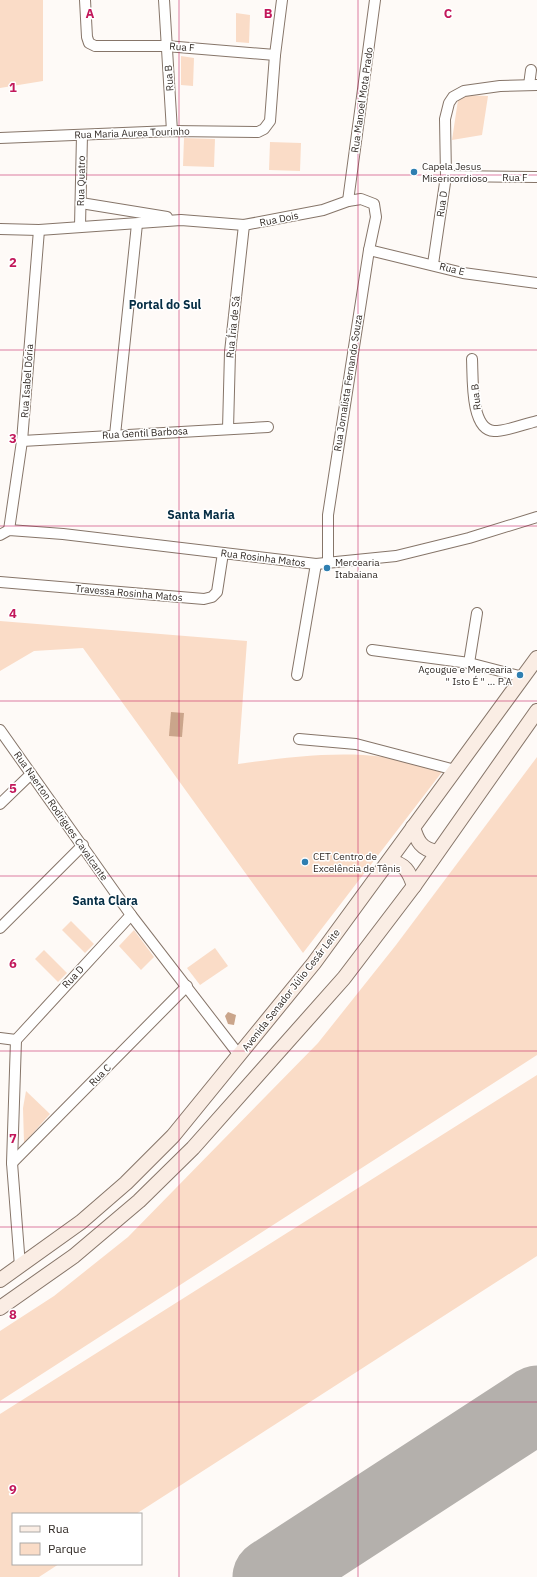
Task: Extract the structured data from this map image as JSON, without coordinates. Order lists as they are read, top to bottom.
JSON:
{
  "streets": {
    "main road": ["Avenida Senador Júlio Cesár Leite"],
    "street": [
      "Rua F",
      "Rua B",
      "Rua Manoel Mota Prado",
      "Rua Maria Aurea Tourinho",
      "Rua Quatro",
      "Rua D",
      "Rua Dois",
      "Rua E",
      "Rua Íria de Sá",
      "Rua Isabel Dória",
      "Rua Jornalista Fernando Souza",
      "Rua Gentil Barbosa",
      "Rua Rosinha Matos",
      "Travessa Rosinha Matos",
      "Rua Naerton Rodrigues Cavalcante",
      "Rua C"
    ]
  },
  "crossings": [
    ["Rua F", "Rua B"],
    ["Rua F", "Rua Maria Aurea Tourinho"],
    ["Rua F", "Rua D"],
    ["Rua B", "Rua Maria Aurea Tourinho"],
    ["Rua Manoel Mota Prado", "Rua Dois"],
    ["Rua Maria Aurea Tourinho", "Rua Quatro"],
    ["Rua Quatro", "Rua Dois"],
    ["Rua D", "Rua E"],
    ["Rua D", "Rua Naerton Rodrigues Cavalcante"],
    ["Rua Dois", "Rua Íria de Sá"],
    ["Rua Dois", "Rua Isabel Dória"],
    ["Rua Dois", "Rua Jornalista Fernando Souza"],
    ["Rua E", "Rua Jornalista Fernando Souza"],
    ["Rua Íria de Sá", "Rua Gentil Barbosa"],
    ["Rua Isabel Dória", "Rua Gentil Barbosa"],
    ["Rua Isabel Dória", "Rua Rosinha Matos"],
    ["Rua Jornalista Fernando Souza", "Rua Rosinha Matos"],
    ["Rua Rosinha Matos", "Travessa Rosinha Matos"],
    ["Rua Naerton Rodrigues Cavalcante", "Avenida Senador Júlio Cesár Leite"],
    ["Rua Naerton Rodrigues Cavalcante", "Rua C"]
  ],
  "districts": ["Portal do Sul", "Santa Maria", "Santa Clara"],
  "places": [
    "Capela Jesus Misericordioso",
    "Mercearia Itabaiana",
    "Açougue e Mercearia \" Isto É \" ... P.A",
    "CET Centro de Excelência de Tênis"
  ],
  "legend": ["Rua", "Parque"],
  "grid": {
    "columns": ["A", "B", "C"],
    "rows": [
      "1",
      "2",
      "3",
      "4",
      "5",
      "6",
      "7",
      "8",
      "9"
    ]
  }
}
